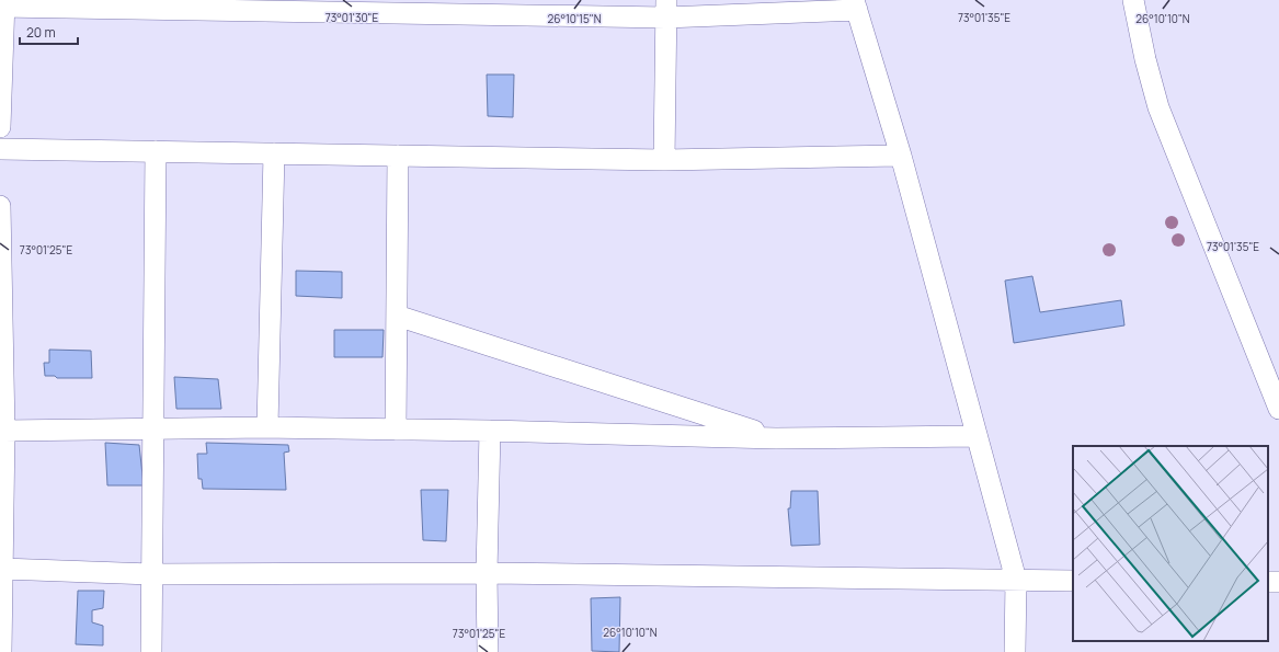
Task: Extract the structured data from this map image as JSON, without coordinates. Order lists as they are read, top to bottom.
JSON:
{
  "scale_bar": "20 m",
  "coordinates": [
    "73°01'35\"E",
    "73°01'30\"E",
    "26°10'15\"N",
    "26°10'10\"N",
    "73°01'25\"E"
  ]
}
